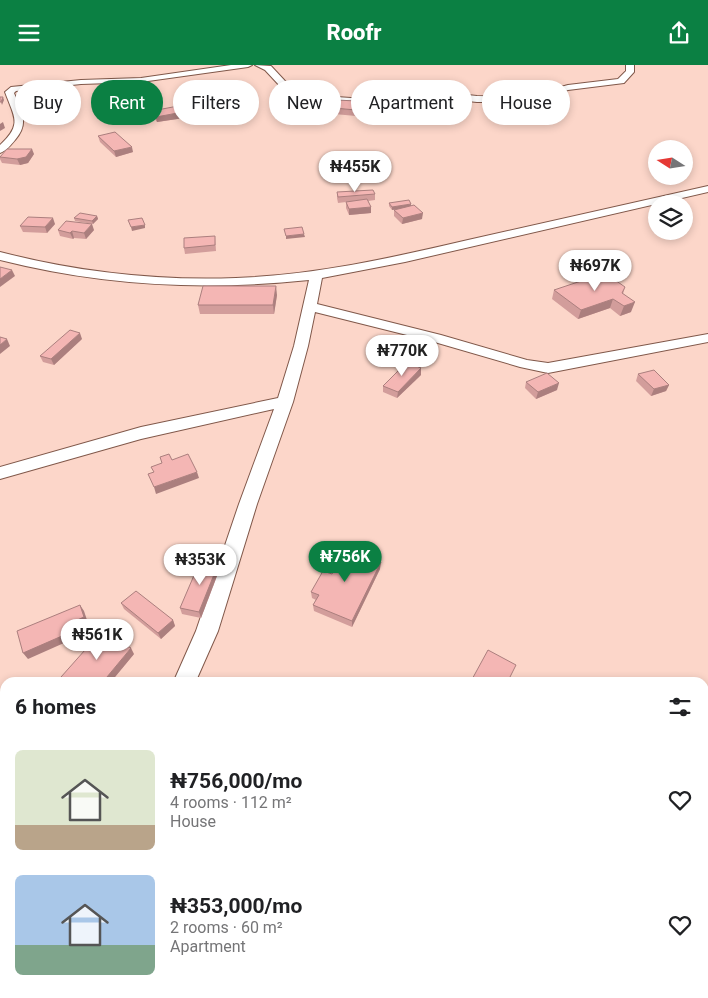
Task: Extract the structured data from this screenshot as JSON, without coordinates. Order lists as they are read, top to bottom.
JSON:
{
  "north": "left",
  "page": {
    "header": "Roofr",
    "chip": [
      "Buy",
      "Rent",
      "Filters",
      "New",
      "Apartment",
      "House"
    ],
    "price": [
      "₦455K",
      "₦697K",
      "₦770K",
      "₦756K",
      "₦353K",
      "₦561K"
    ],
    "heading": "6 homes",
    "list": [
      {
        "name": "₦756,000/mo",
        "note": "4 rooms · 112 m² · House"
      },
      {
        "name": "₦353,000/mo",
        "note": "2 rooms · 60 m² · Apartment"
      }
    ]
  }
}
